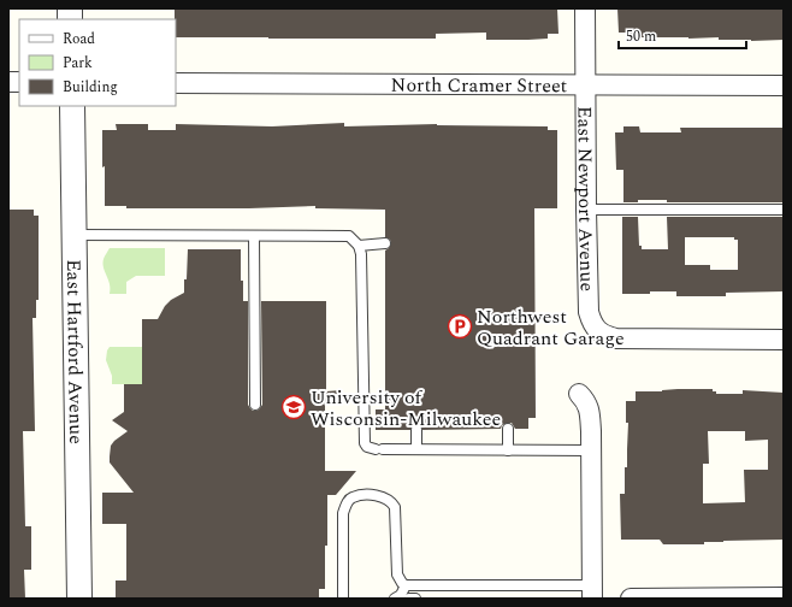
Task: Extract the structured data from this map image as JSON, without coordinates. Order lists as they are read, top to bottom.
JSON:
{
  "streets": {
    "street": ["North Cramer Street", "East Newport Avenue", "East Hartford Avenue"]
  },
  "crossings": [
    ["North Cramer Street", "East Newport Avenue"]
  ],
  "places": {
    "parking": ["Northwest Quadrant Garage"],
    "school or university": ["University of Wisconsin-Milwaukee"]
  },
  "legend": ["Road", "Park", "Building"],
  "scale_bar": "50 m"
}
